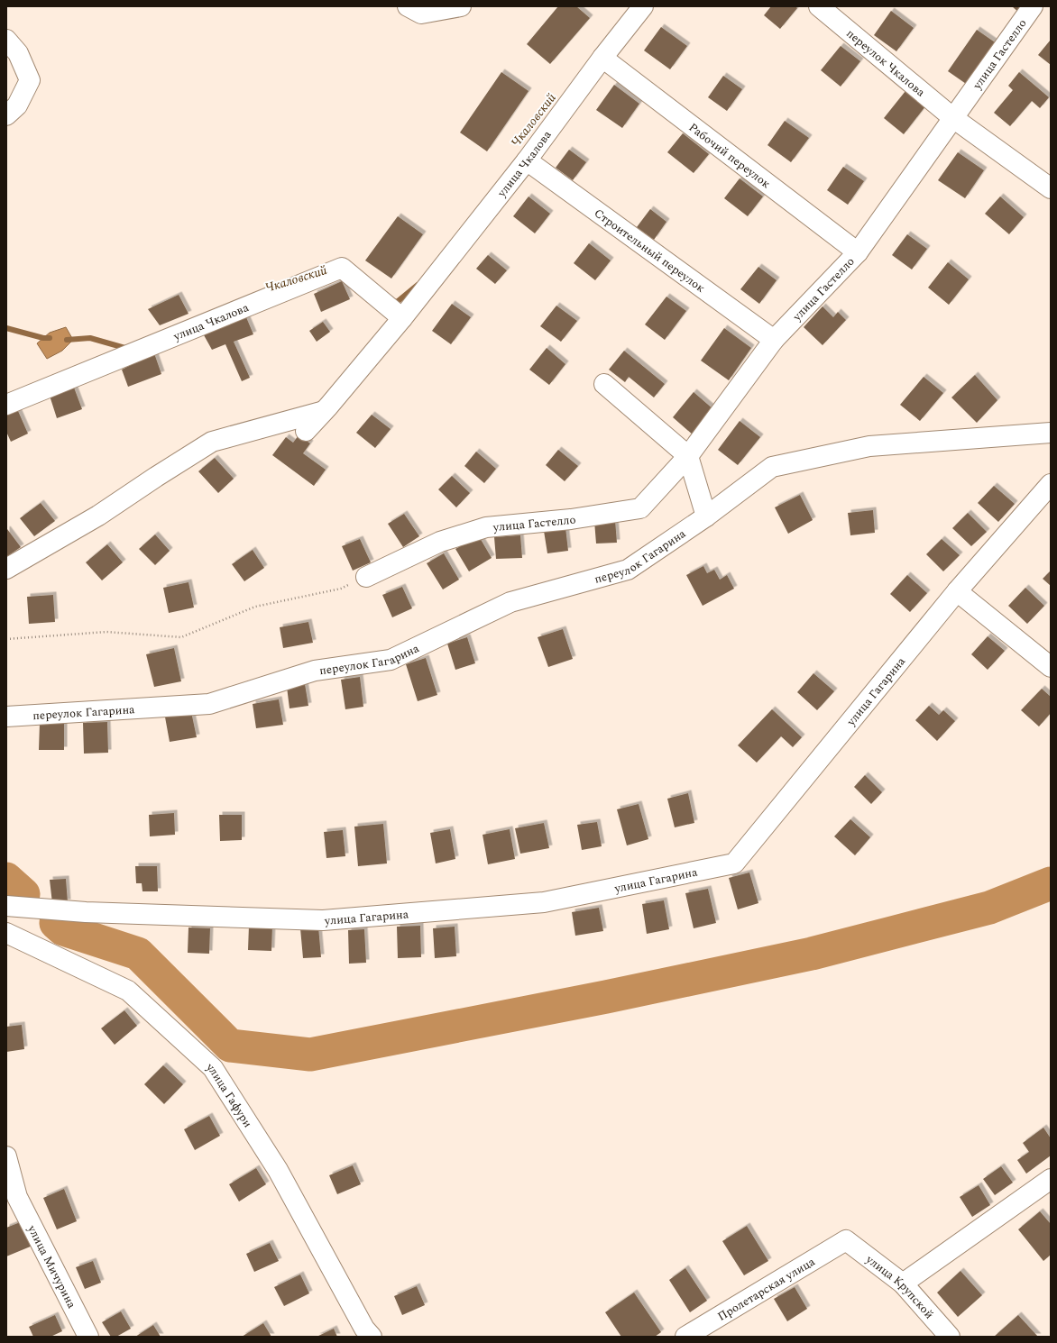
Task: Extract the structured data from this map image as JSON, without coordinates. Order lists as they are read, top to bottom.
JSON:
{
  "streets": {
    "street": [
      "улица Гастелло",
      "переулок Чкалова",
      "Рабочий переулок",
      "улица Чкалова",
      "Строительный переулок",
      "переулок Гагарина",
      "улица Гагарина",
      "улица Гафури",
      "улица Мичурина",
      "улица Крупской",
      "Пролетарская улица"
    ]
  },
  "crossings": [
    ["улица Гастелло", "переулок Чкалова"],
    ["улица Гастелло", "Рабочий переулок"],
    ["улица Гастелло", "Строительный переулок"],
    ["Рабочий переулок", "улица Чкалова"],
    ["улица Чкалова", "Строительный переулок"],
    ["улица Крупской", "Пролетарская улица"]
  ],
  "water": ["Чкаловский"]
}
